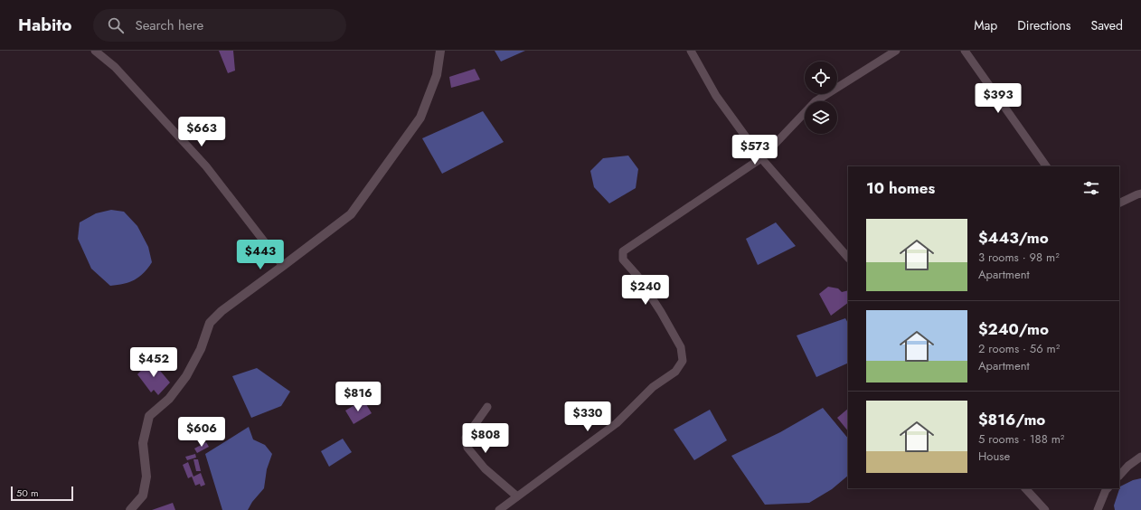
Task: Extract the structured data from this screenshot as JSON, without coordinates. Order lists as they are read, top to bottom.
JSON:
{
  "scale_bar": "50 m",
  "page": {
    "header": "Habito",
    "search": "Search here",
    "nav": ["Map", "Directions", "Saved"],
    "price": [
      "$393",
      "$663",
      "$573",
      "$443",
      "$240",
      "$452",
      "$816",
      "$330",
      "$606",
      "$808"
    ],
    "heading": "10 homes",
    "list": [
      {
        "name": "$443/mo",
        "note": "3 rooms · 98 m² · Apartment"
      },
      {
        "name": "$240/mo",
        "note": "2 rooms · 56 m² · Apartment"
      },
      {
        "name": "$816/mo",
        "note": "5 rooms · 188 m² · House"
      }
    ],
    "scale": "50 m"
  }
}
